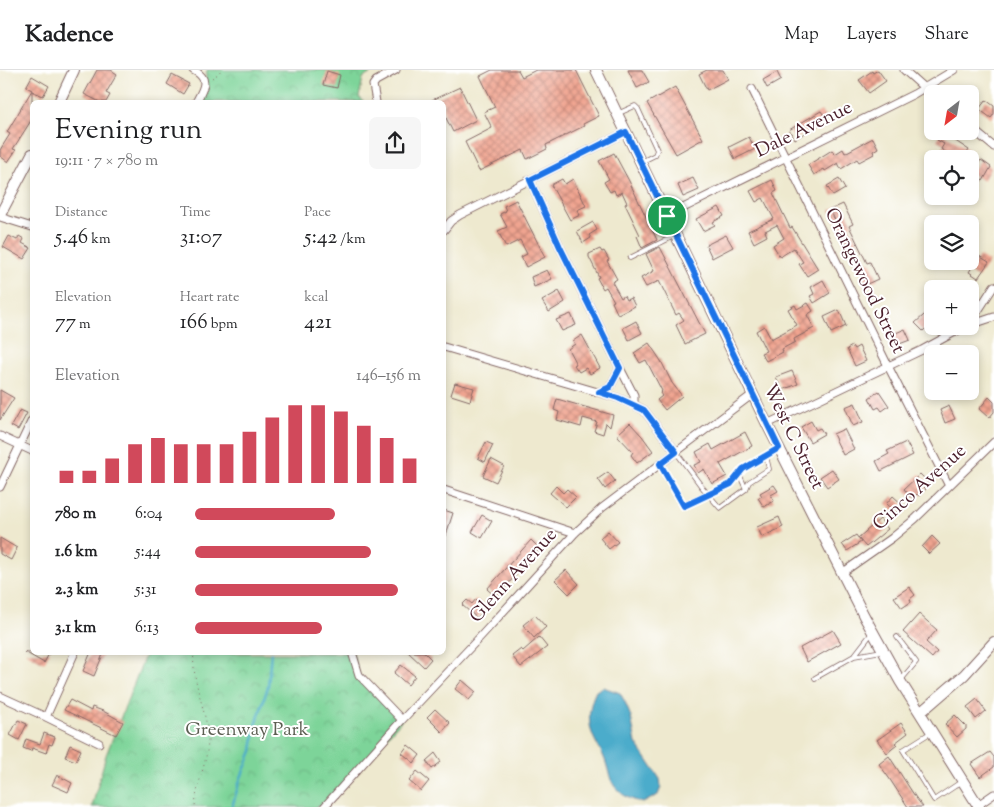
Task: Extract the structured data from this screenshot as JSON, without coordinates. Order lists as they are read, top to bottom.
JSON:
{
  "streets": {
    "main road": ["West C Street"],
    "street": [
      "Dale Avenue",
      "Orangewood Street",
      "Cinco Avenue",
      "Glenn Avenue"
    ]
  },
  "crossings": [
    ["Dale Avenue", "Orangewood Street"],
    ["Dale Avenue", "West C Street"],
    ["Orangewood Street", "Cinco Avenue"],
    ["West C Street", "Cinco Avenue"],
    ["West C Street", "Glenn Avenue"]
  ],
  "parks": ["Greenway Park"],
  "north": "bottom left",
  "page": {
    "header": "Kadence",
    "nav": ["Map", "Layers", "Share"],
    "map_buttons": ["+", "−"],
    "heading": ["Evening run", "19:11 · 7 × 780 m"],
    "stats": [
      ["Distance", "5.46 km"],
      ["Time", "31:07"],
      ["Pace", "5:42 /km"],
      ["Elevation", "77 m"],
      ["Heart rate", "166 bpm"],
      ["kcal", "421"]
    ],
    "chart": ["Elevation", "146–156 m"],
    "list": [
      {
        "name": "780 m",
        "note": "6:04"
      },
      {
        "name": "1.6 km",
        "note": "5:44"
      },
      {
        "name": "2.3 km",
        "note": "5:31"
      },
      {
        "name": "3.1 km",
        "note": "6:13"
      }
    ]
  }
}
